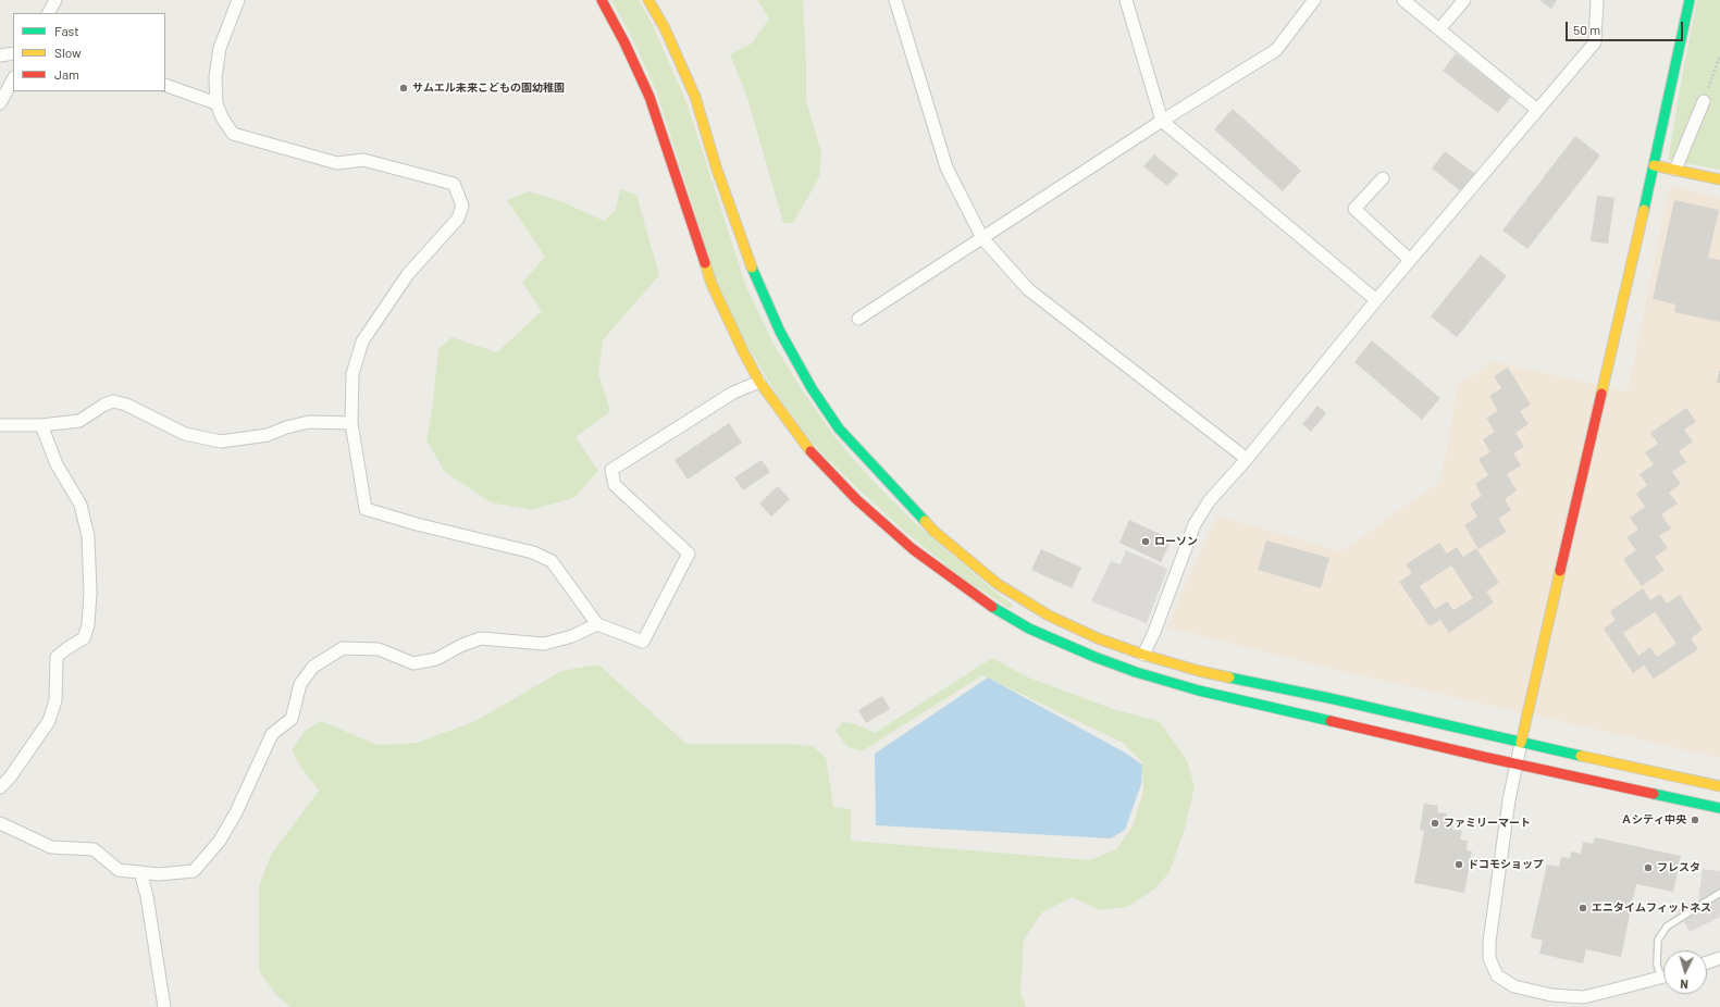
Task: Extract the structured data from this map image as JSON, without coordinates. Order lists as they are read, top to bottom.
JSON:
{
  "places": [
    "サムエル未来こどもの園幼稚園",
    "ローソン",
    "Ａシティ中央",
    "ファミリーマート",
    "ドコモショップ",
    "フレスタ",
    "エニタイムフィットネス"
  ],
  "legend": ["Fast", "Slow", "Jam"],
  "scale_bar": "50 m",
  "north": "bottom"
}
